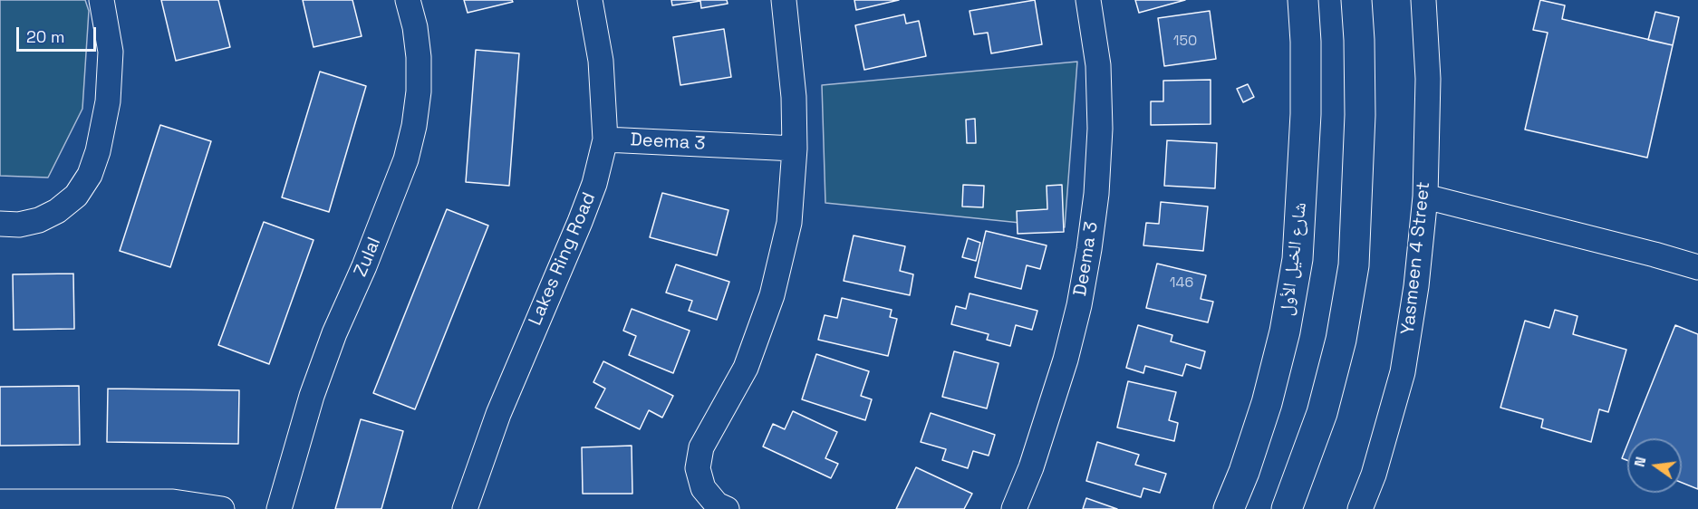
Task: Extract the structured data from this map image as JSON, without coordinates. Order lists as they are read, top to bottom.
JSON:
{
  "streets": {
    "main road": ["شارع الخيل الأول"],
    "street": [
      "Deema 3",
      "Zulal",
      "Yasmeen 4 Street",
      "Lakes Ring Road"
    ]
  },
  "crossings": [
    ["Deema 3", "Lakes Ring Road"]
  ],
  "house_numbers": ["150", "146"],
  "scale_bar": "20 m",
  "north": "left"
}
